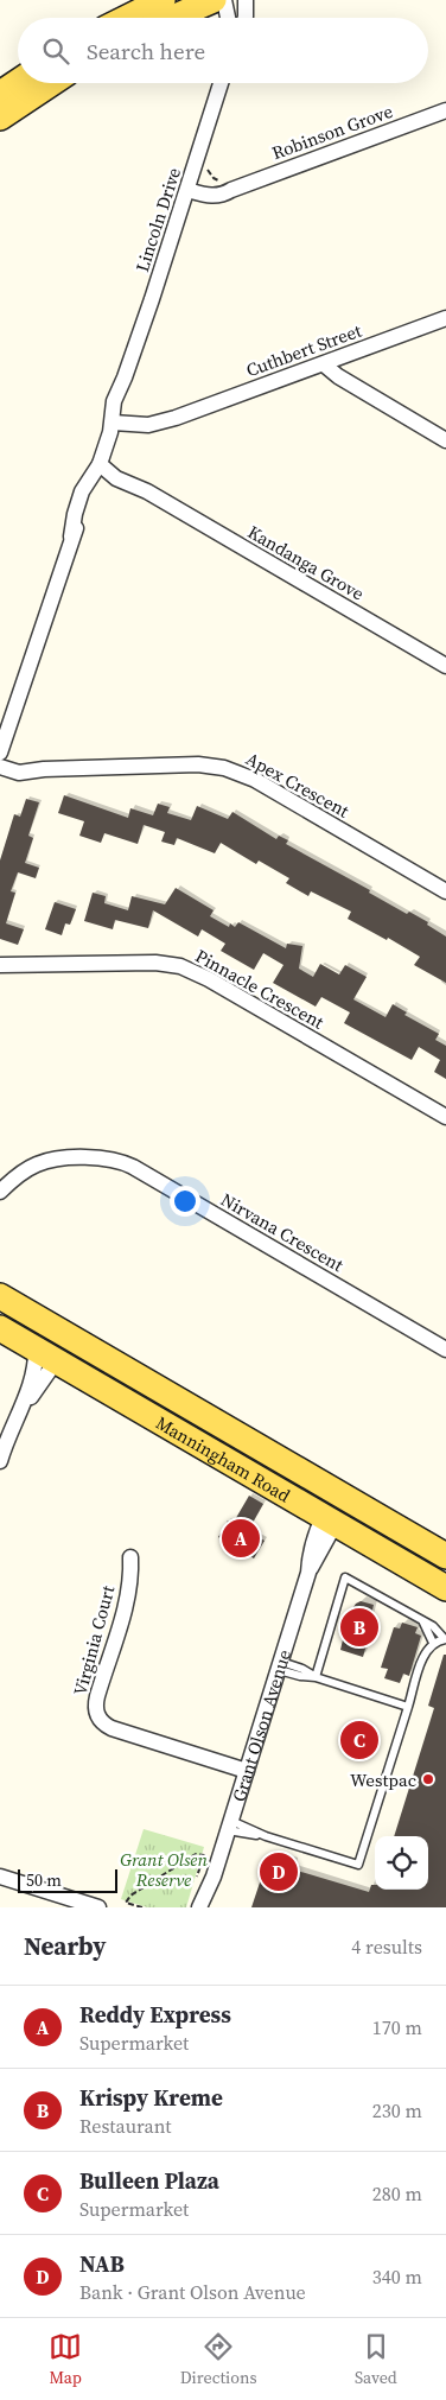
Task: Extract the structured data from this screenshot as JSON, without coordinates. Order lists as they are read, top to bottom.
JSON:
{
  "streets": {
    "main road": ["Manningham Road", "Grant Olson Avenue"],
    "street": [
      "Robinson Grove",
      "Lincoln Drive",
      "Cuthbert Street",
      "Kandanga Grove",
      "Apex Crescent",
      "Pinnacle Crescent",
      "Nirvana Crescent",
      "Virginia Court"
    ]
  },
  "crossings": [
    ["Robinson Grove", "Lincoln Drive"],
    ["Lincoln Drive", "Cuthbert Street"],
    ["Lincoln Drive", "Kandanga Grove"],
    ["Lincoln Drive", "Apex Crescent"],
    ["Manningham Road", "Grant Olson Avenue"],
    ["Virginia Court", "Grant Olson Avenue"]
  ],
  "parks": ["Grant Olsen Reserve"],
  "places": ["Westpac"],
  "scale_bar": "50 m",
  "page": {
    "search": "Search here",
    "pins": [
      "A",
      "B",
      "C",
      "D"
    ],
    "scale": "50 m",
    "heading": ["Nearby", "4 results"],
    "list": [
      {
        "mark": "A",
        "name": "Reddy Express",
        "note": "Supermarket",
        "value": "170 m"
      },
      {
        "mark": "B",
        "name": "Krispy Kreme",
        "note": "Restaurant",
        "value": "230 m"
      },
      {
        "mark": "C",
        "name": "Bulleen Plaza",
        "note": "Supermarket",
        "value": "280 m"
      },
      {
        "mark": "D",
        "name": "NAB",
        "note": "Bank · Grant Olson Avenue",
        "value": "340 m"
      }
    ],
    "nav": ["Map", "Directions", "Saved"]
  }
}
